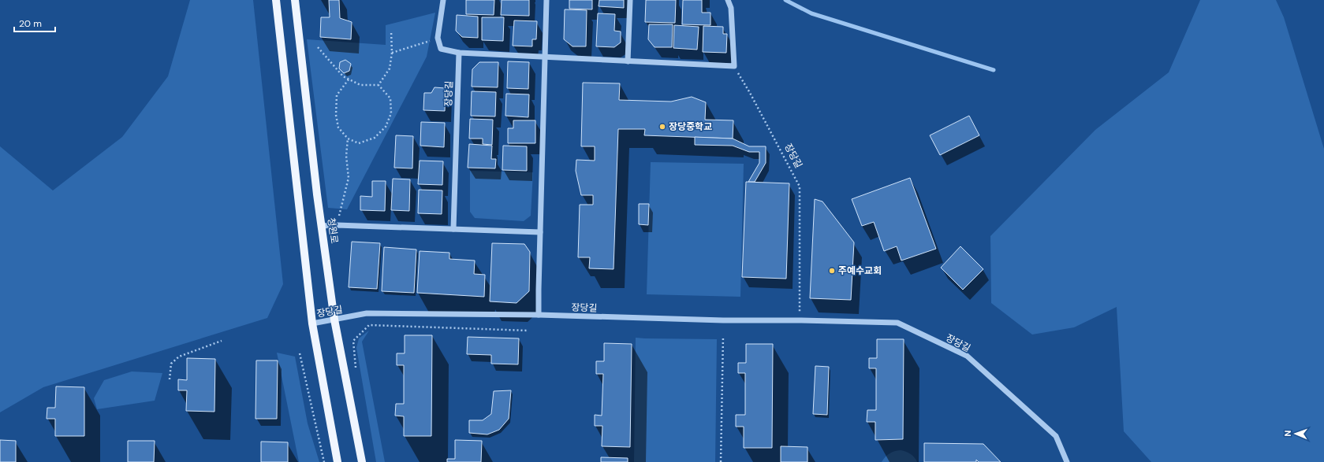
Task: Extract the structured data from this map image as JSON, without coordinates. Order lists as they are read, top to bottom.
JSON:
{
  "streets": {
    "main road": ["청원로"],
    "street": ["장당길"]
  },
  "crossings": [
    ["장당길", "청원로"]
  ],
  "places": ["장당중학교", "주예수교회"],
  "scale_bar": "20 m",
  "north": "left"
}
